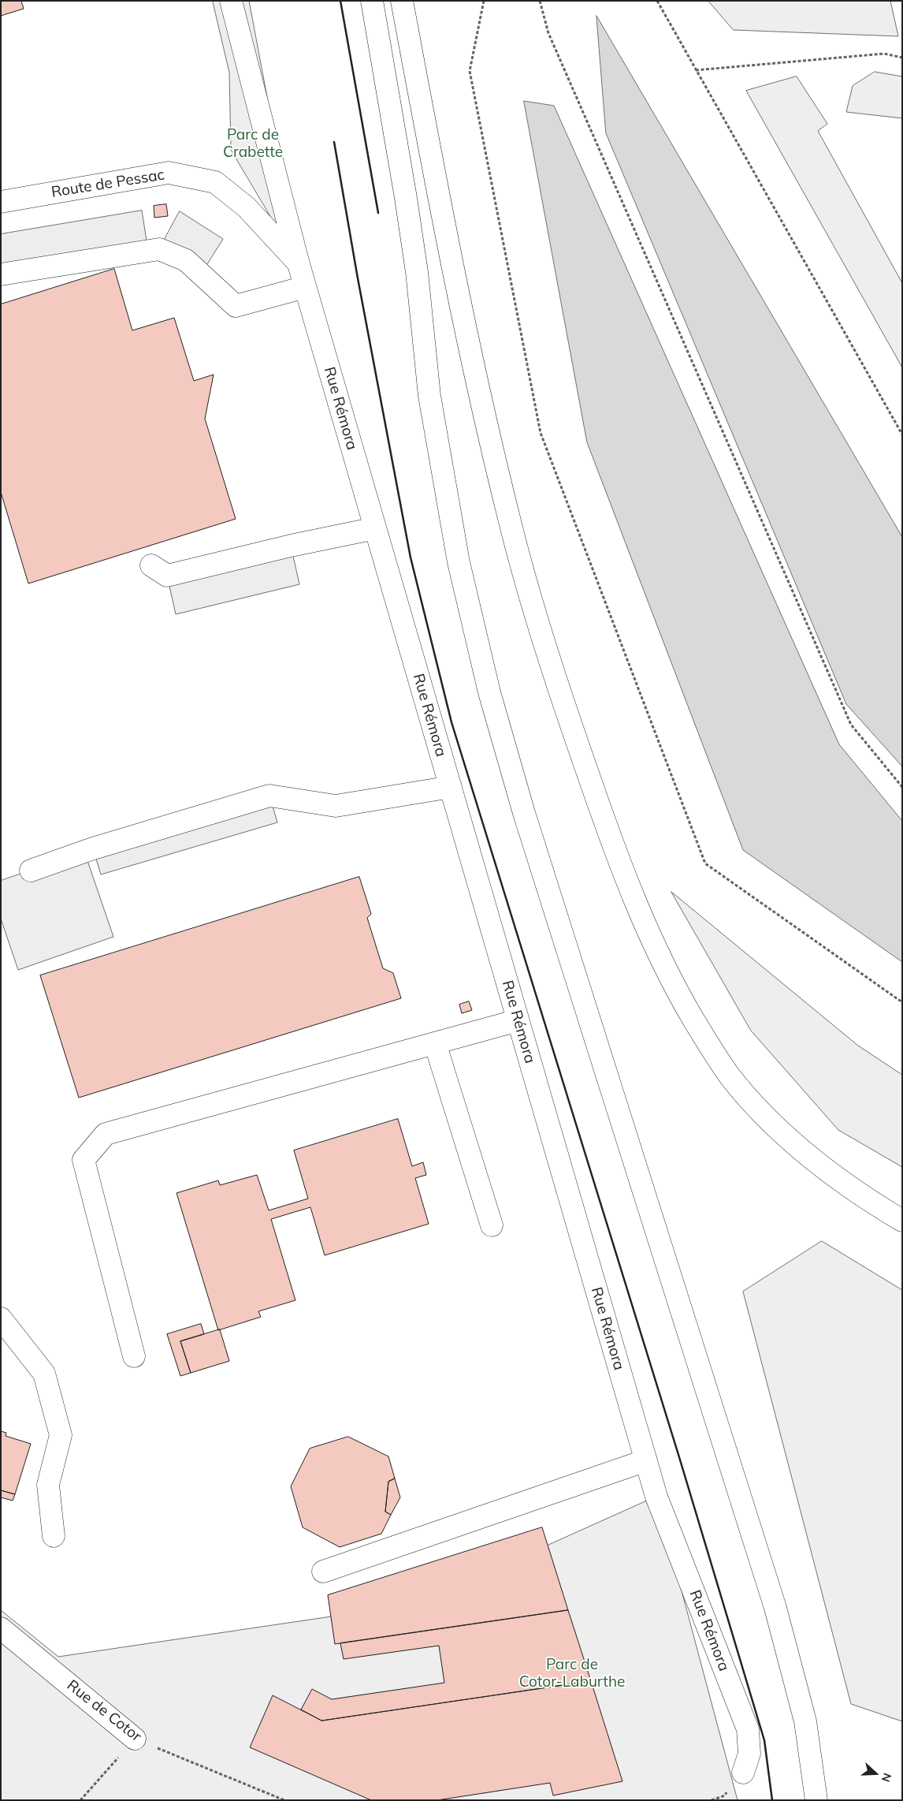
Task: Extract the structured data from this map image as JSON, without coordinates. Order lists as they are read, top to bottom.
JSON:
{
  "streets": {
    "main road": ["Route de Pessac", "Rue Rémora", "Rue de Cotor"]
  },
  "crossings": [
    ["Route de Pessac", "Rue Rémora"]
  ],
  "parks": ["Parc de Crabette", "Parc de Cotor-Laburthe"],
  "north": "right"
}
